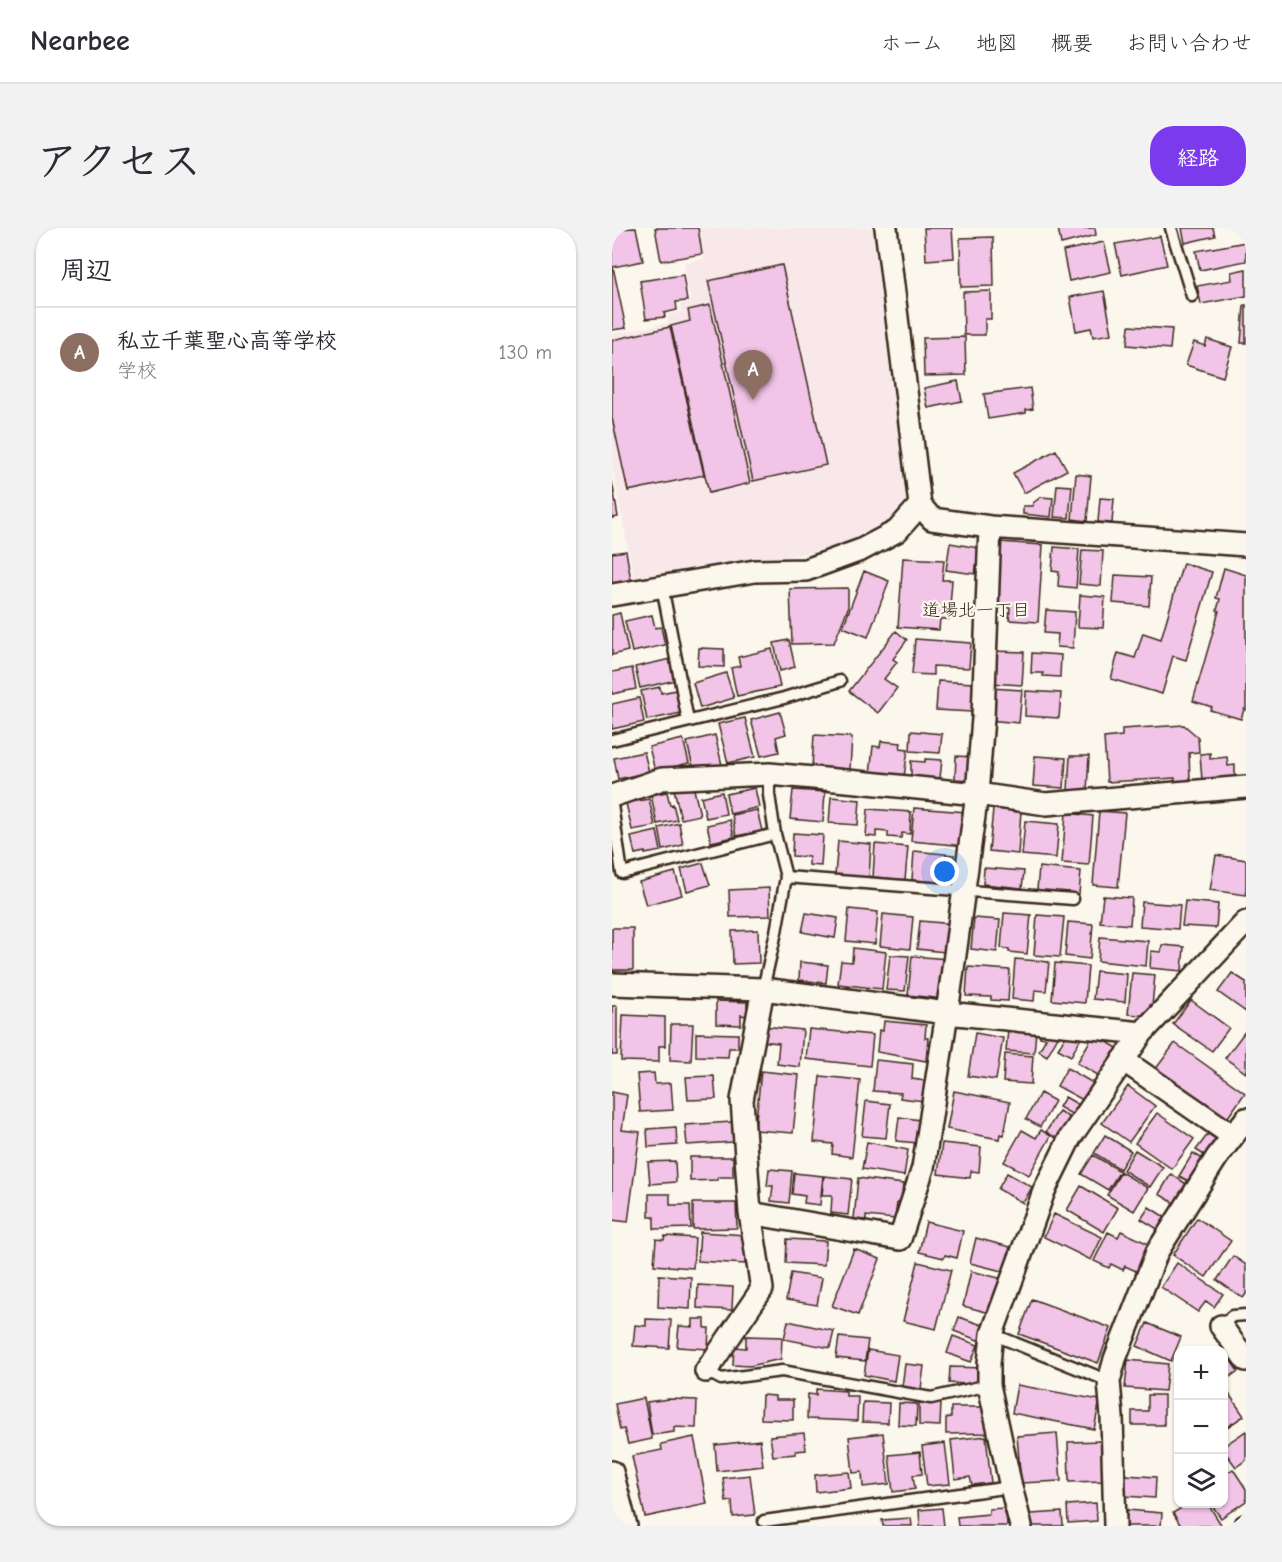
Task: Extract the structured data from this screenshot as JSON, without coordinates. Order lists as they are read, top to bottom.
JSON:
{
  "districts": ["道場北一丁目"],
  "page": {
    "header": "Nearbee",
    "nav": [
      "ホーム",
      "地図",
      "概要",
      "お問い合わせ"
    ],
    "title": "アクセス",
    "buttons": "経路",
    "heading": "周辺",
    "list": [
      {
        "mark": "A",
        "name": "私立千葉聖心高等学校",
        "note": "学校",
        "value": "130 m"
      }
    ],
    "pins": "A",
    "map_buttons": ["+", "−"]
  }
}
